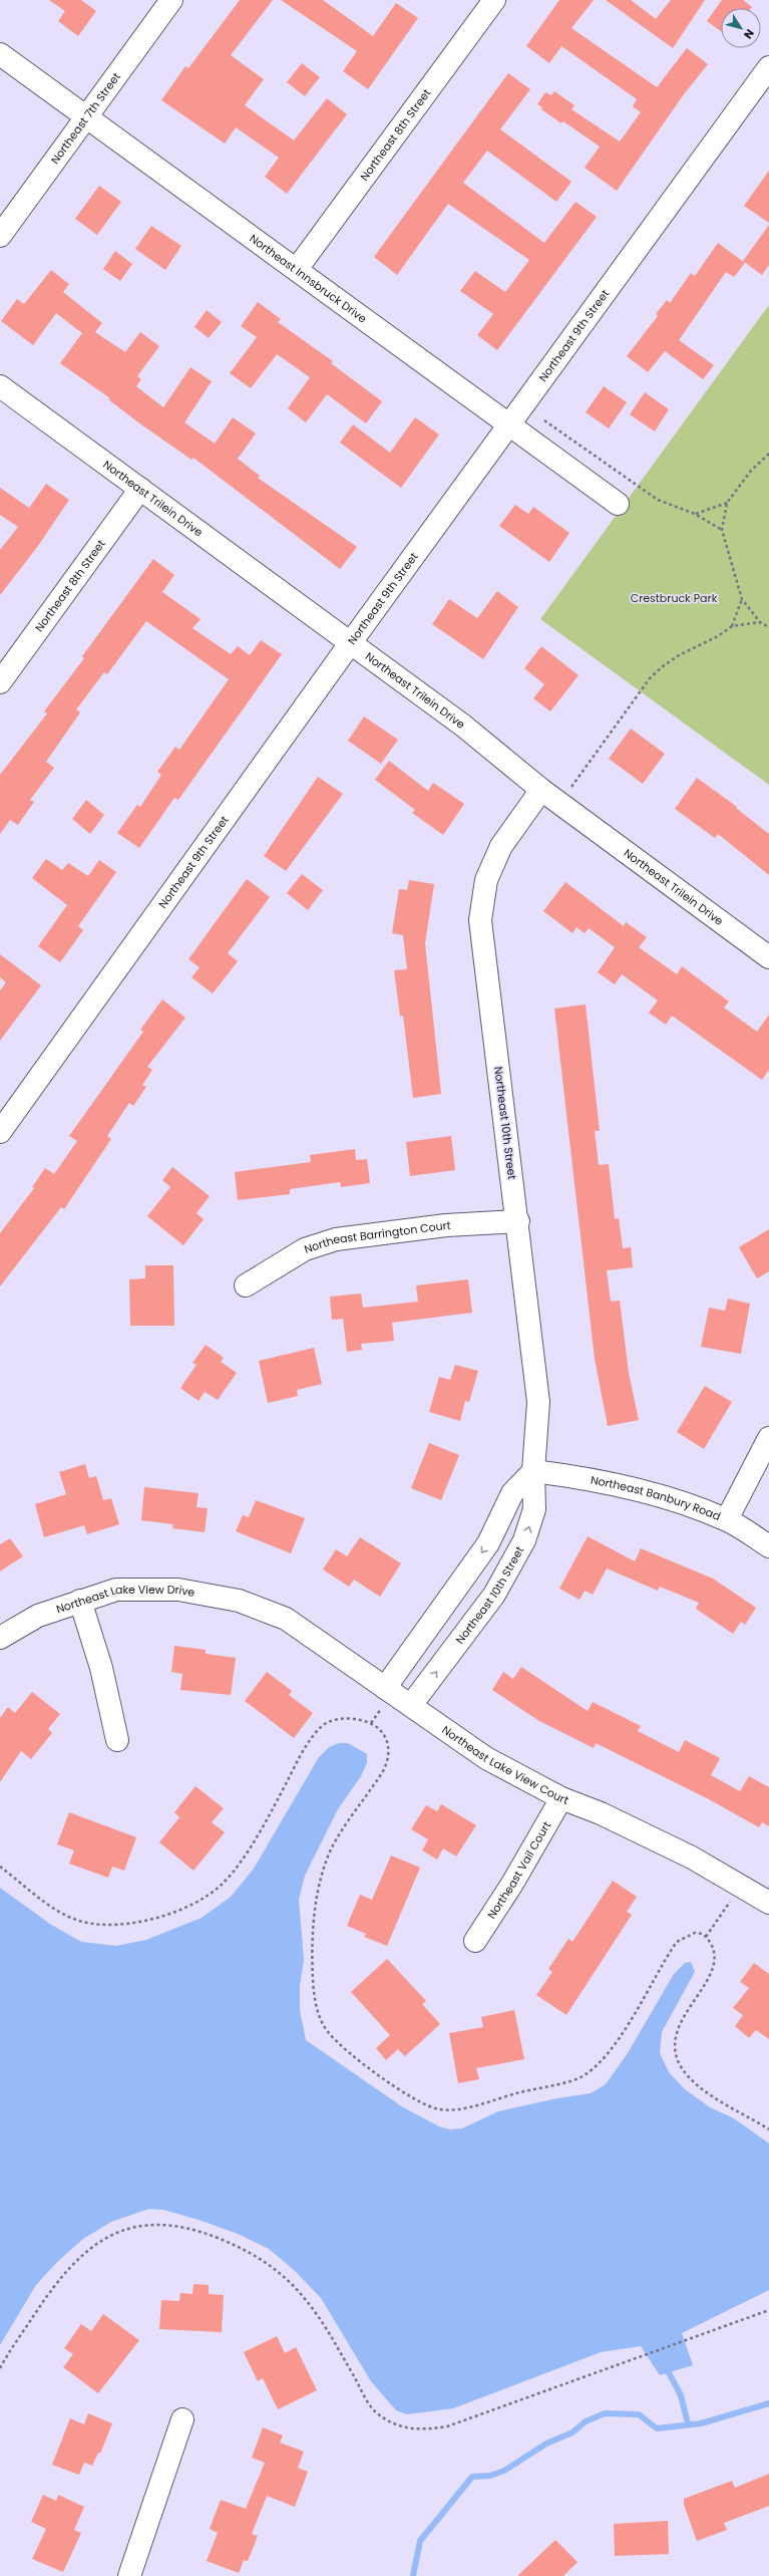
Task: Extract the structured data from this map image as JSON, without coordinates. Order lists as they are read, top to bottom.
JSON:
{
  "streets": {
    "street": [
      "Northeast 7th Street",
      "Northeast 8th Street",
      "Northeast Innsbruck Drive",
      "Northeast 9th Street",
      "Northeast Trilein Drive",
      "Northeast 10th Street",
      "Northeast Barrington Court",
      "Northeast Banbury Road",
      "Northeast Lake View Drive",
      "Northeast Lake View Court",
      "Northeast Vail Court"
    ]
  },
  "crossings": [
    ["Northeast 7th Street", "Northeast Innsbruck Drive"],
    ["Northeast 8th Street", "Northeast Innsbruck Drive"],
    ["Northeast 8th Street", "Northeast Trilein Drive"],
    ["Northeast Innsbruck Drive", "Northeast 9th Street"],
    ["Northeast 9th Street", "Northeast Trilein Drive"],
    ["Northeast Trilein Drive", "Northeast 10th Street"],
    ["Northeast 10th Street", "Northeast Barrington Court"],
    ["Northeast 10th Street", "Northeast Banbury Road"],
    ["Northeast 10th Street", "Northeast Lake View Court"],
    ["Northeast Lake View Drive", "Northeast Lake View Court"],
    ["Northeast Lake View Court", "Northeast Vail Court"]
  ],
  "parks": ["Crestbruck Park"],
  "north": "bottom right"
}
